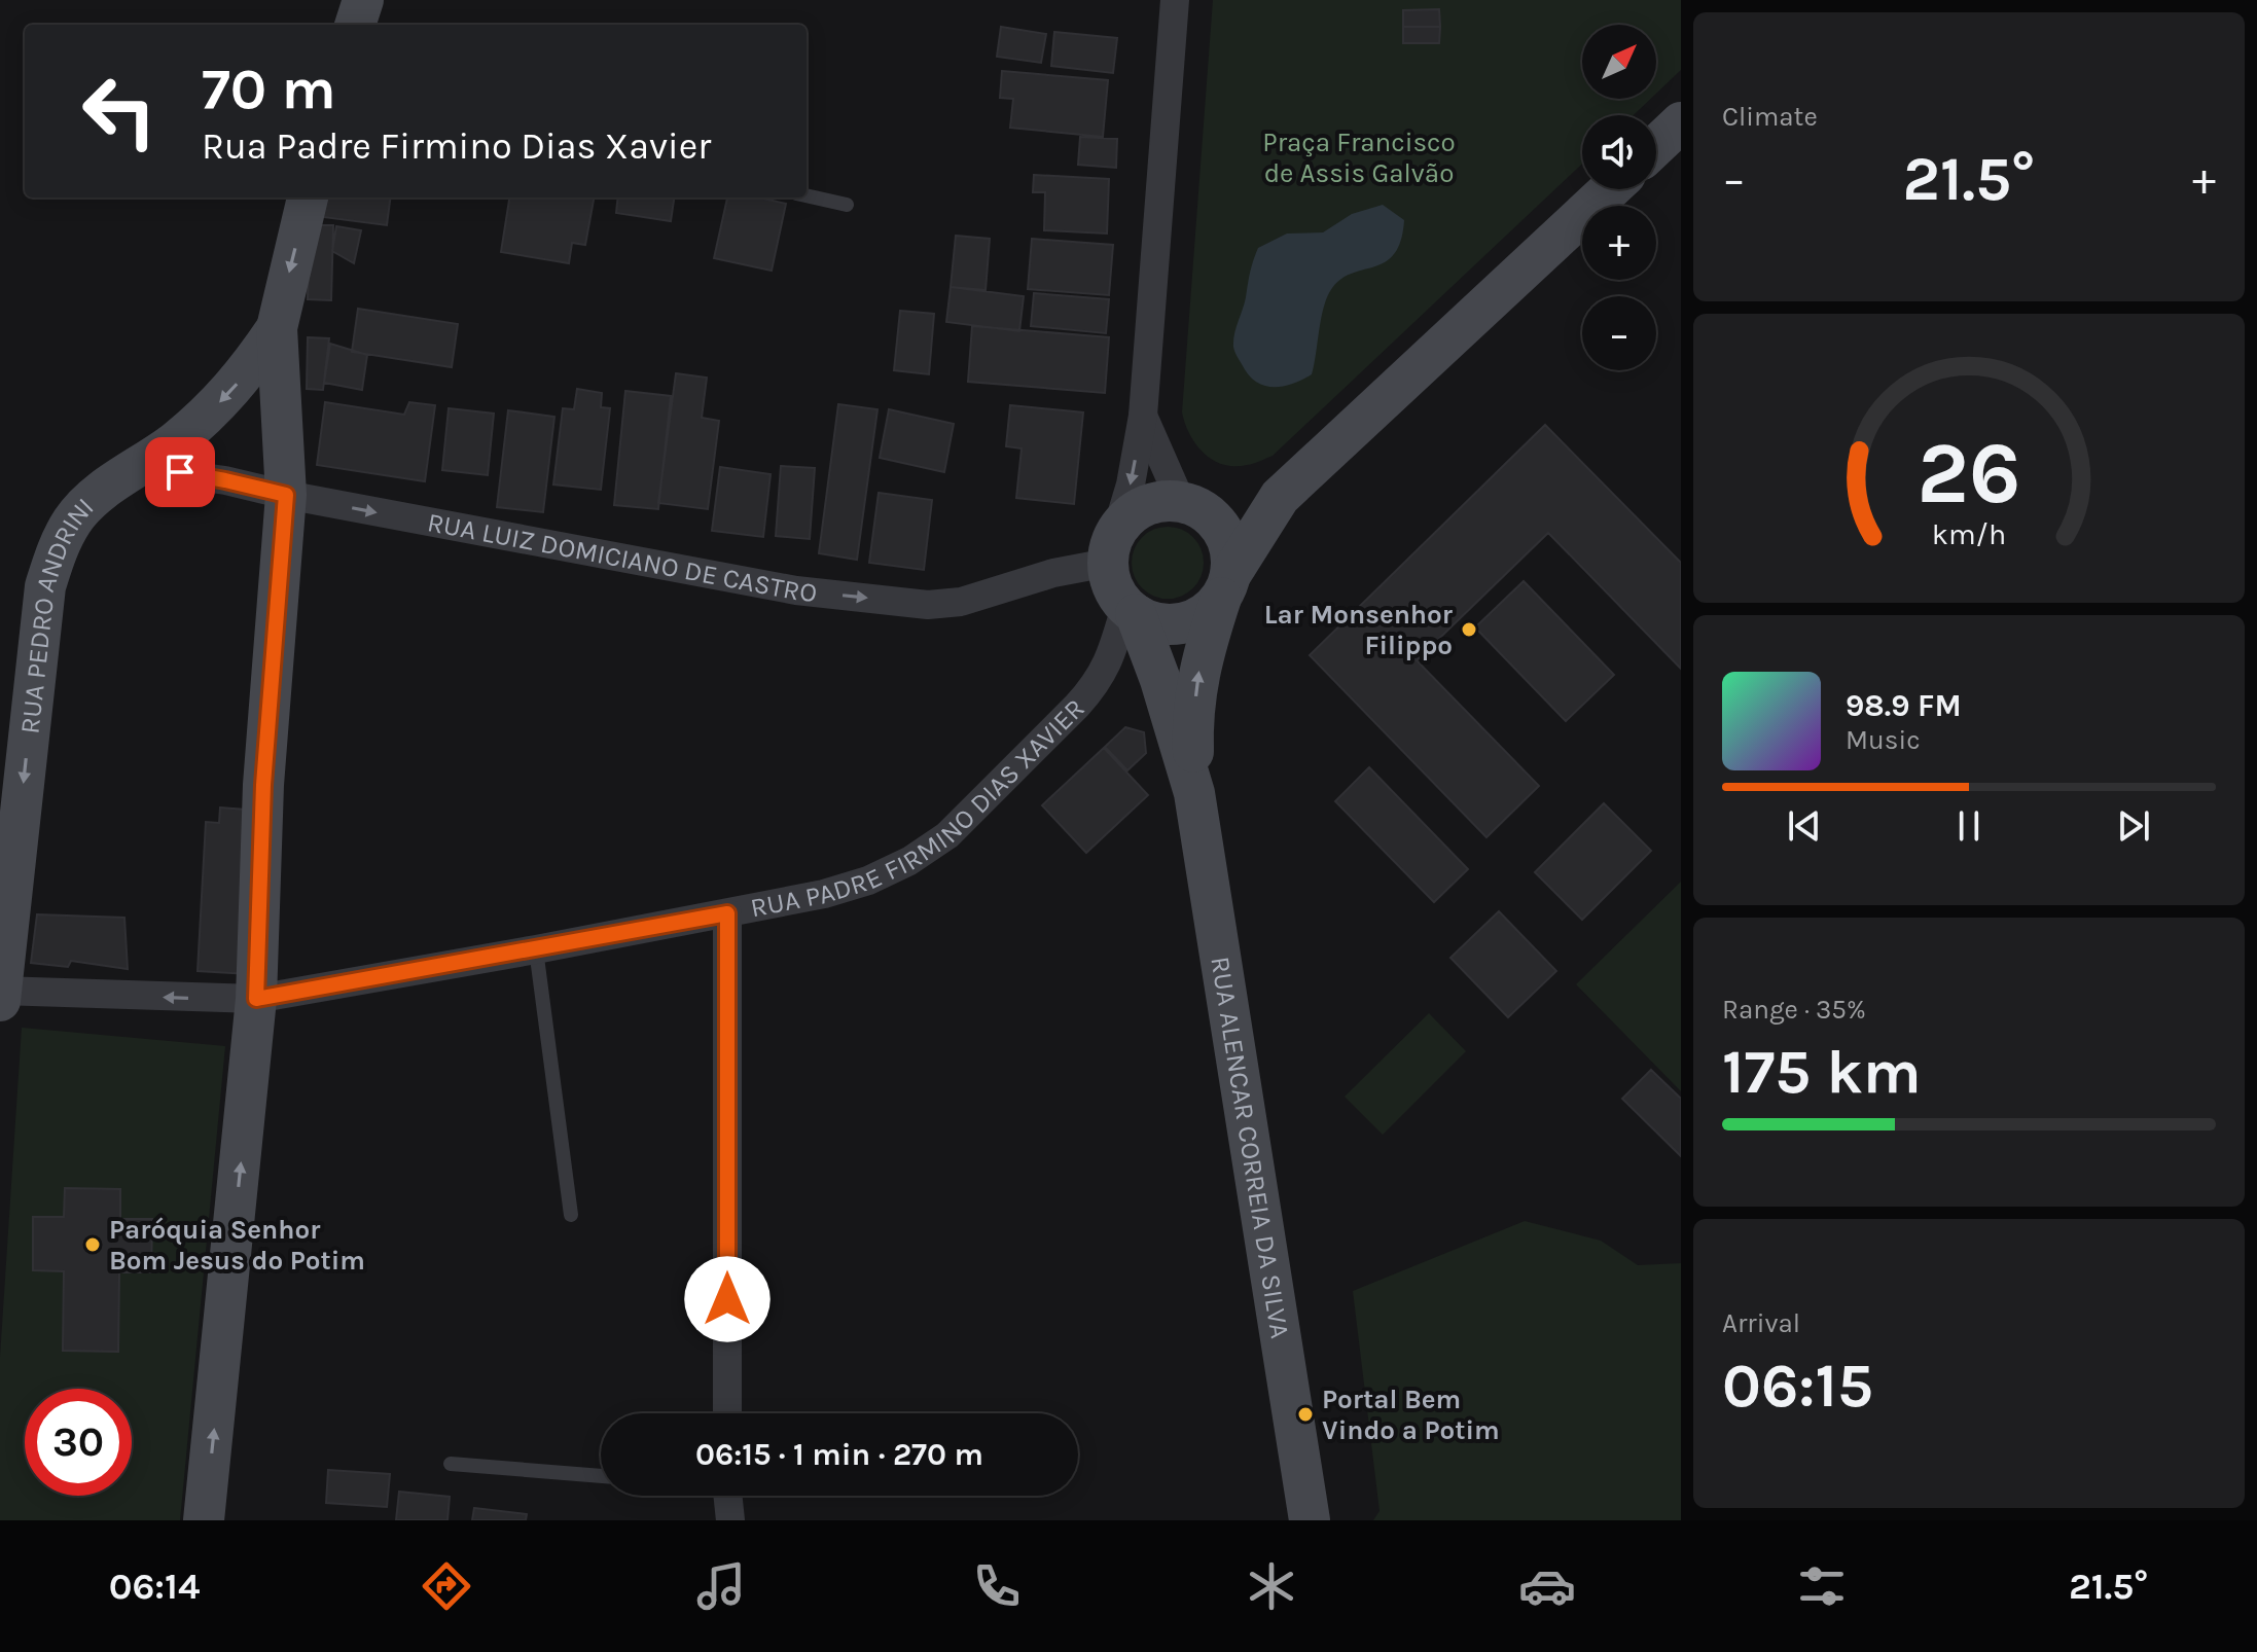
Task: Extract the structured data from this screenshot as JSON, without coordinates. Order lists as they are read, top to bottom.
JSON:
{
  "streets": {
    "street": [
      "RUA LUIZ DOMICIANO DE CASTRO",
      "RUA PEDRO ANDRINI",
      "RUA PADRE FIRMINO DIAS XAVIER",
      "RUA ALENCAR CORREIA DA SILVA"
    ]
  },
  "crossings": [
    ["RUA LUIZ DOMICIANO DE CASTRO", "RUA PEDRO ANDRINI"],
    ["RUA LUIZ DOMICIANO DE CASTRO", "RUA PADRE FIRMINO DIAS XAVIER"],
    ["RUA LUIZ DOMICIANO DE CASTRO", "RUA ALENCAR CORREIA DA SILVA"],
    ["RUA PEDRO ANDRINI", "RUA PADRE FIRMINO DIAS XAVIER"],
    ["RUA PADRE FIRMINO DIAS XAVIER", "RUA ALENCAR CORREIA DA SILVA"]
  ],
  "one_way": ["RUA LUIZ DOMICIANO DE CASTRO"],
  "parks": ["Praça Francisco de Assis Galvão"],
  "places": ["Lar Monsenhor Filippo", "Paróquia Senhor Bom Jesus do Potim", "Portal Bem Vindo a Potim"],
  "north": "top right",
  "page": {
    "tile": [
      "Climate",
      ["Range · 35%", "175 km"],
      ["Arrival", "06:15"]
    ],
    "map_buttons": ["+", "−"],
    "turn": ["70 m", "Rua Padre Firmino Dias Xavier"],
    "heat": ["−", "21.5°", "+"],
    "song": ["98.9 FM", "Music"],
    "limit": "30",
    "trip": "06:15 · 1 min · 270 m",
    "tabs": ["06:14", "21.5°"],
    "gauge": ["26", "km/h"]
  }
}
